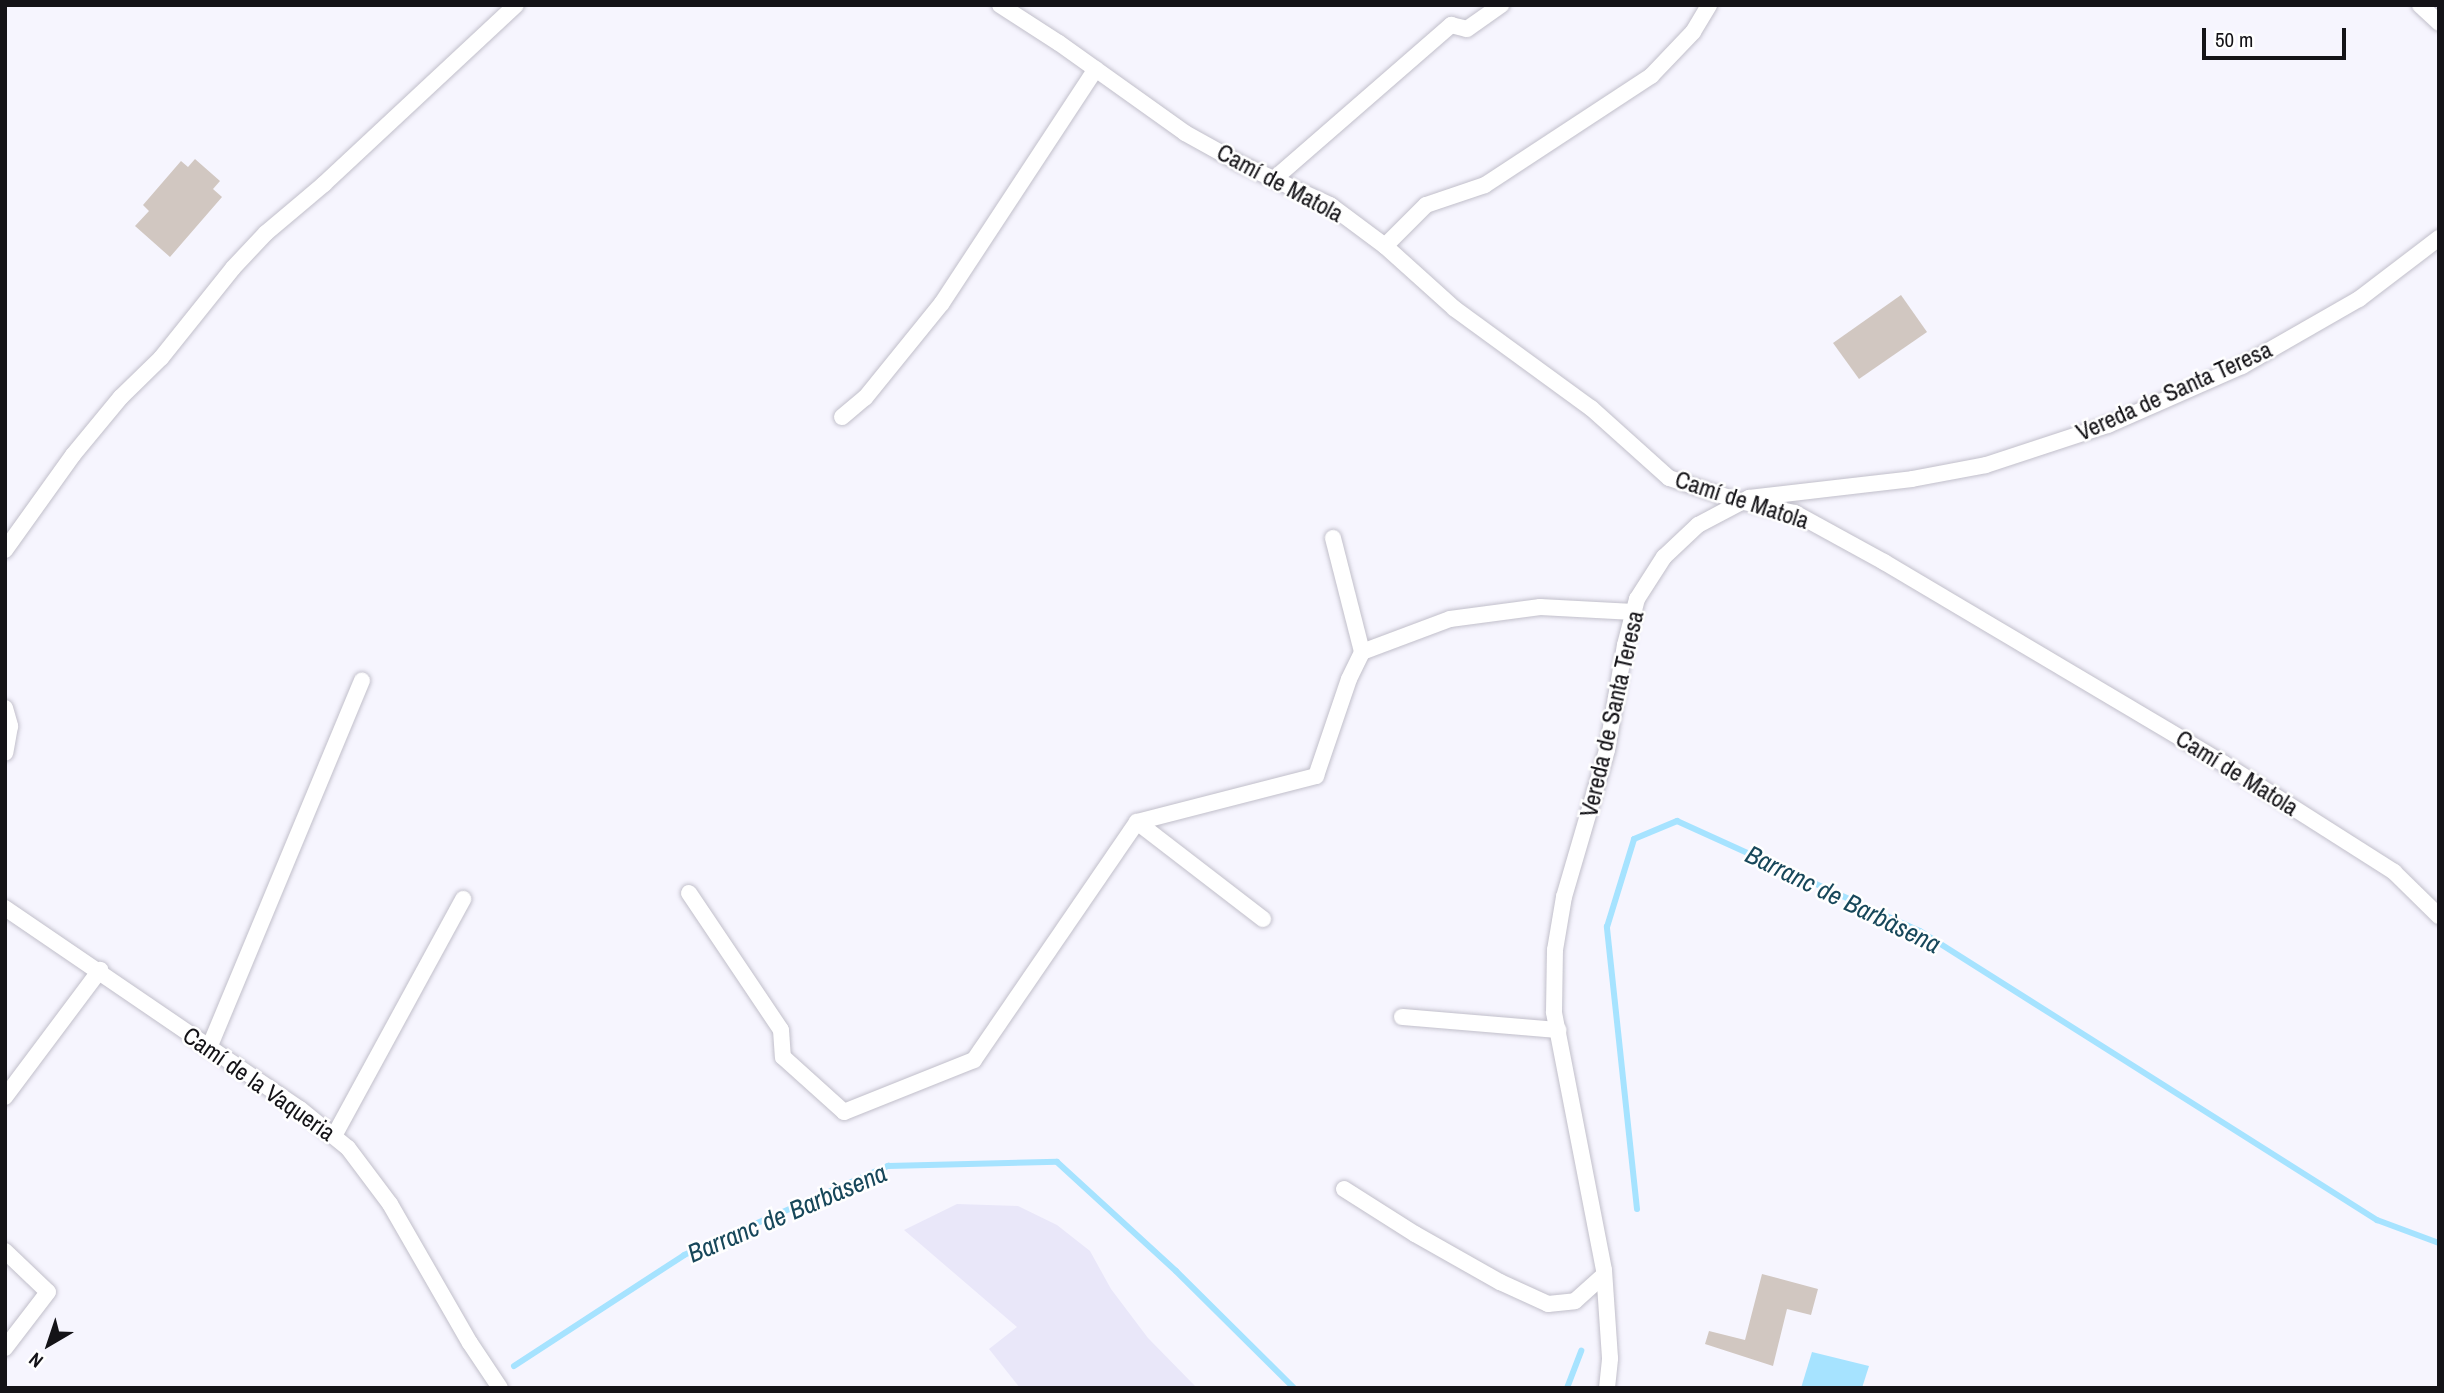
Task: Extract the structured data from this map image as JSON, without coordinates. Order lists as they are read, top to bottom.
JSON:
{
  "streets": {
    "street": ["Camí de Matola", "Vereda de Santa Teresa", "Camí de la Vaqueria"]
  },
  "crossings": [
    ["Camí de Matola", "Vereda de Santa Teresa"]
  ],
  "water": ["Barranc de Barbàsena"],
  "scale_bar": "50 m",
  "north": "bottom left"
}
